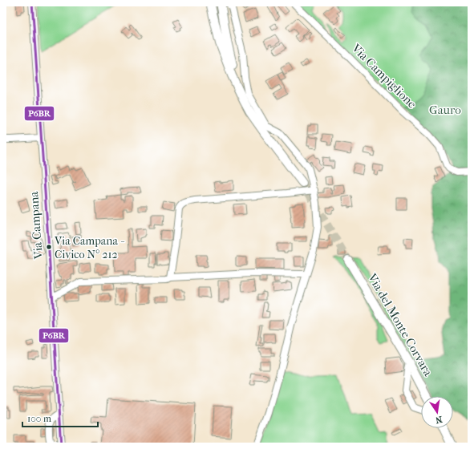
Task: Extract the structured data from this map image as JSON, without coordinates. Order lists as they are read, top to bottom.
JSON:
{
  "streets": {
    "main road": ["Via del Monte Corvara"],
    "street": ["Via Campiglione", "Via Campana"]
  },
  "parks": ["Gauro"],
  "places": ["Via Campana - Civico N° 212"],
  "lines": ["transit line P6BR"],
  "scale_bar": "100 m",
  "north": "bottom"
}
